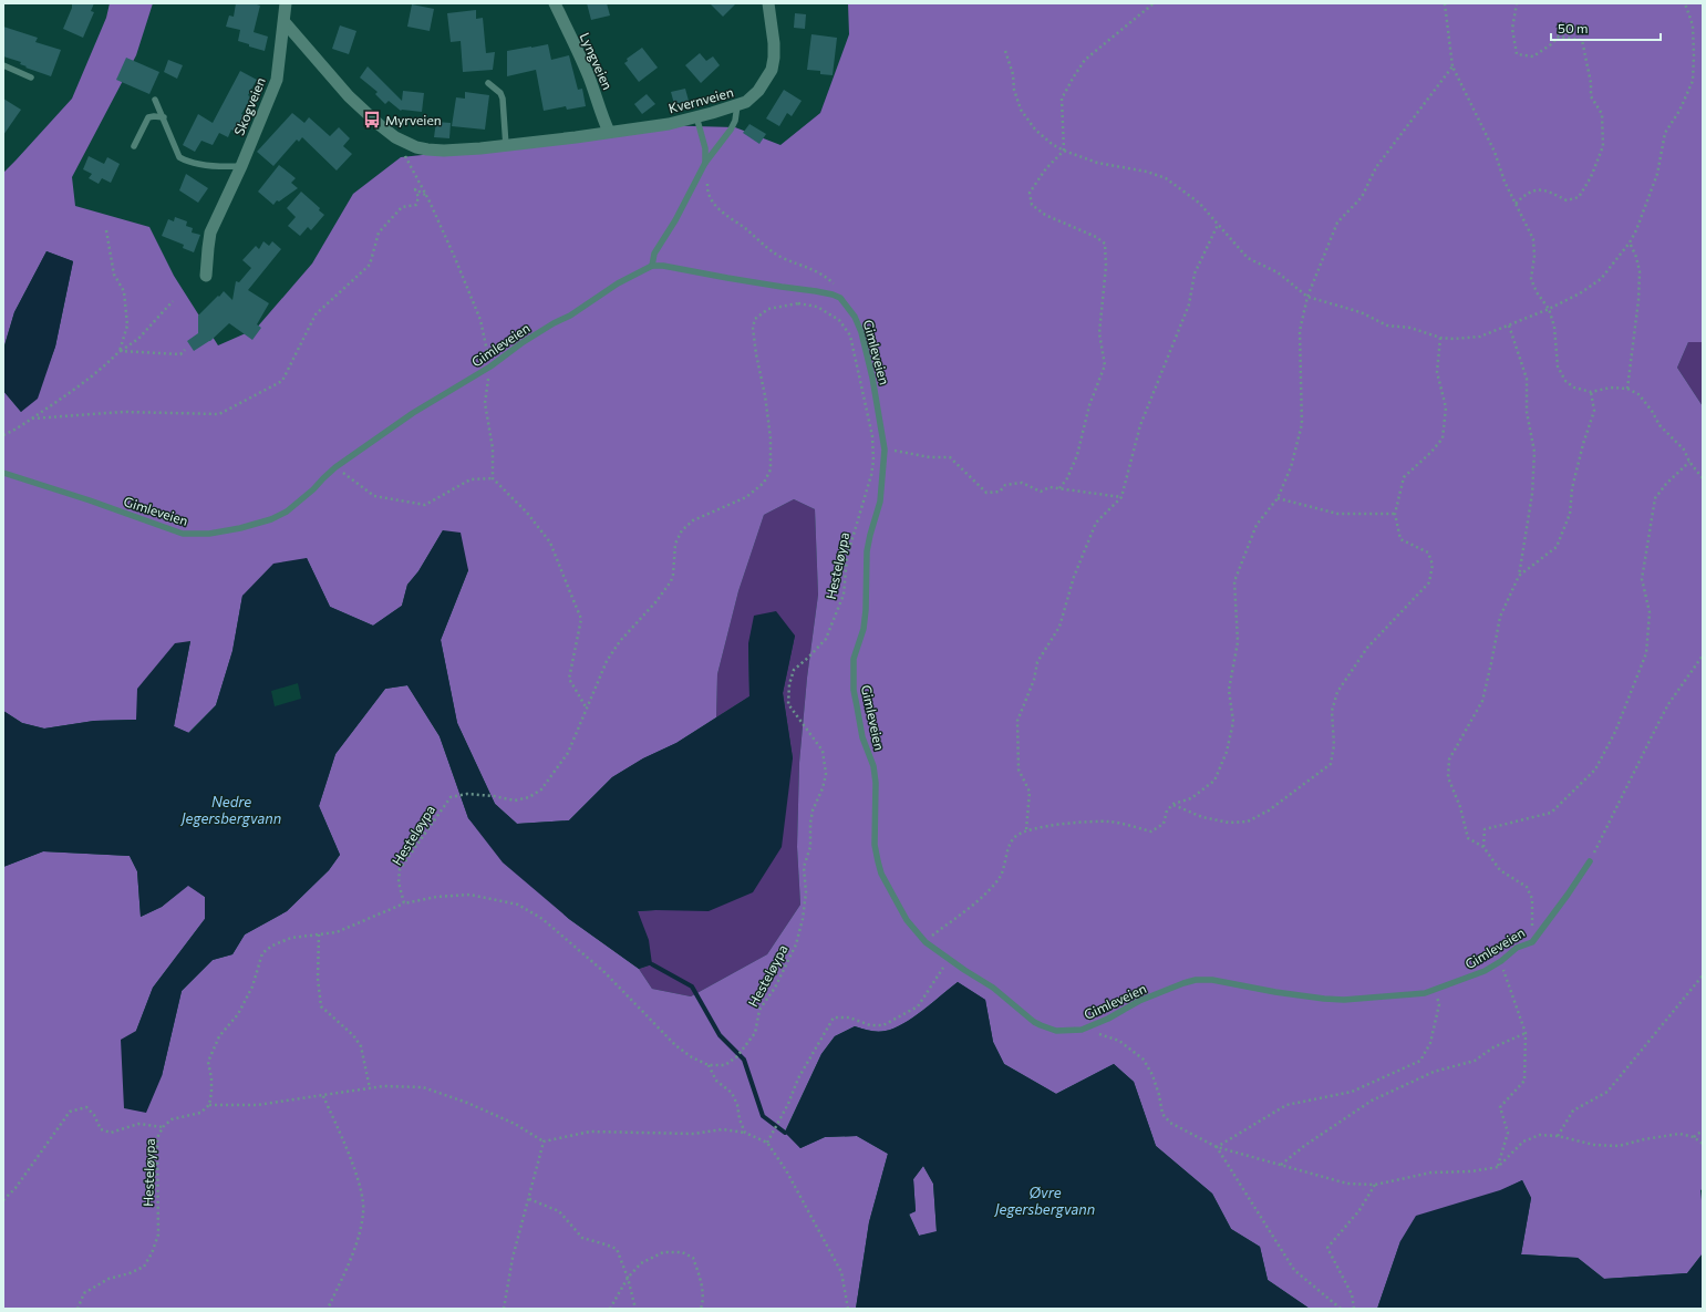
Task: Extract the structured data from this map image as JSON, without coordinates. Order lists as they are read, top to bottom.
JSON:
{
  "streets": {
    "street": ["Lyngveien", "Kvernveien", "Skogveien"],
    "lane": ["Gimleveien"],
    "path": ["Hesteløypa"]
  },
  "crossings": [
    ["Lyngveien", "Kvernveien"]
  ],
  "water": ["Nedre Jegersbergvann", "Øvre Jegersbergvann"],
  "places": {
    "bus stop": ["Myrveien"]
  },
  "scale_bar": "50 m"
}
